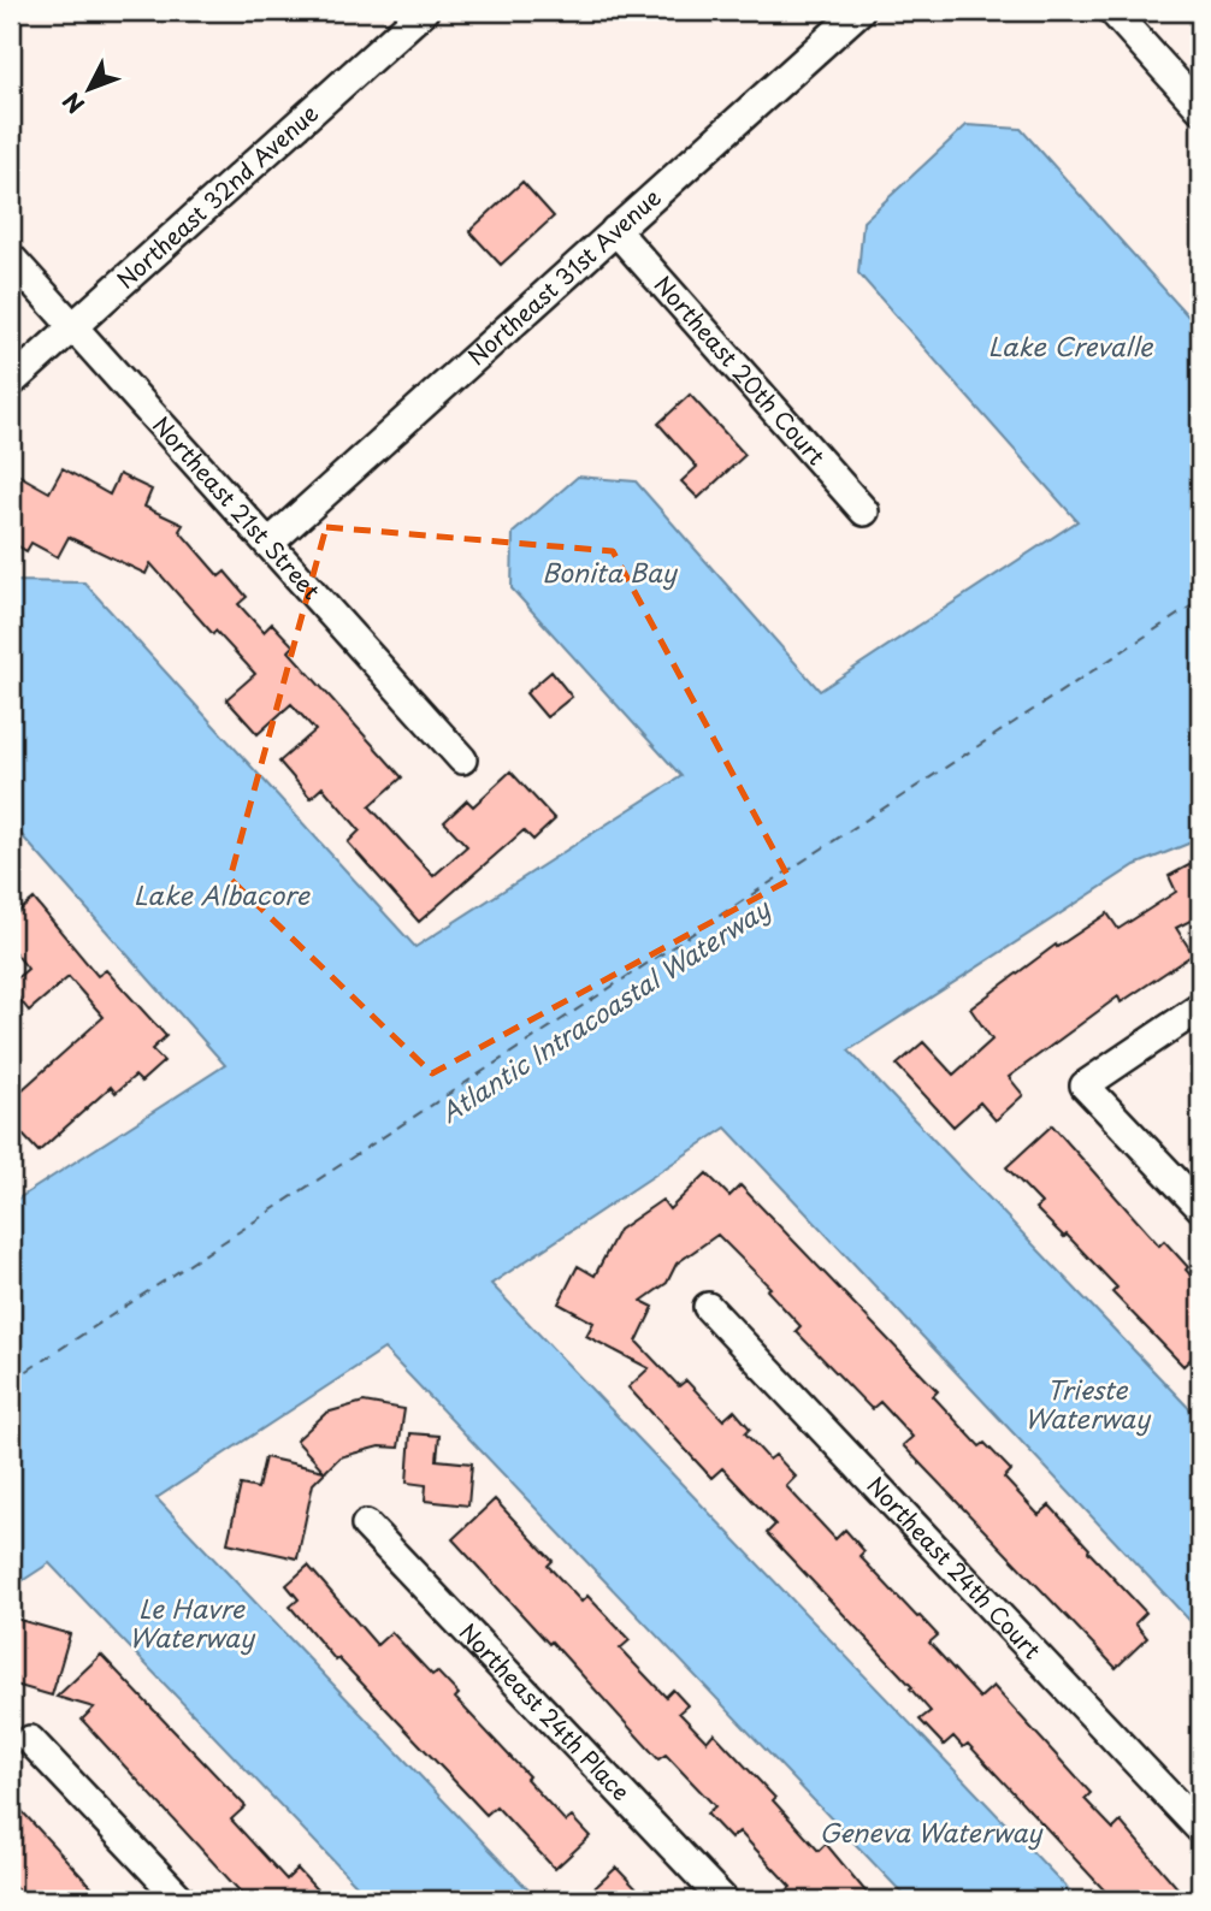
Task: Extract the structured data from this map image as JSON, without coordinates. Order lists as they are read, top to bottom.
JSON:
{
  "streets": {
    "street": [
      "Northeast 32nd Avenue",
      "Northeast 31st Avenue",
      "Northeast 20th Court",
      "Northeast 21st Street",
      "Northeast 24th Court",
      "Northeast 24th Place"
    ]
  },
  "crossings": [
    ["Northeast 32nd Avenue", "Northeast 21st Street"],
    ["Northeast 31st Avenue", "Northeast 20th Court"],
    ["Northeast 31st Avenue", "Northeast 21st Street"]
  ],
  "water": [
    "Lake Crevalle",
    "Bonita Bay",
    "Lake Albacore",
    "Atlantic Intracoastal Waterway",
    "Trieste Waterway",
    "Le Havre Waterway",
    "Geneva Waterway"
  ],
  "north": "bottom left"
}
